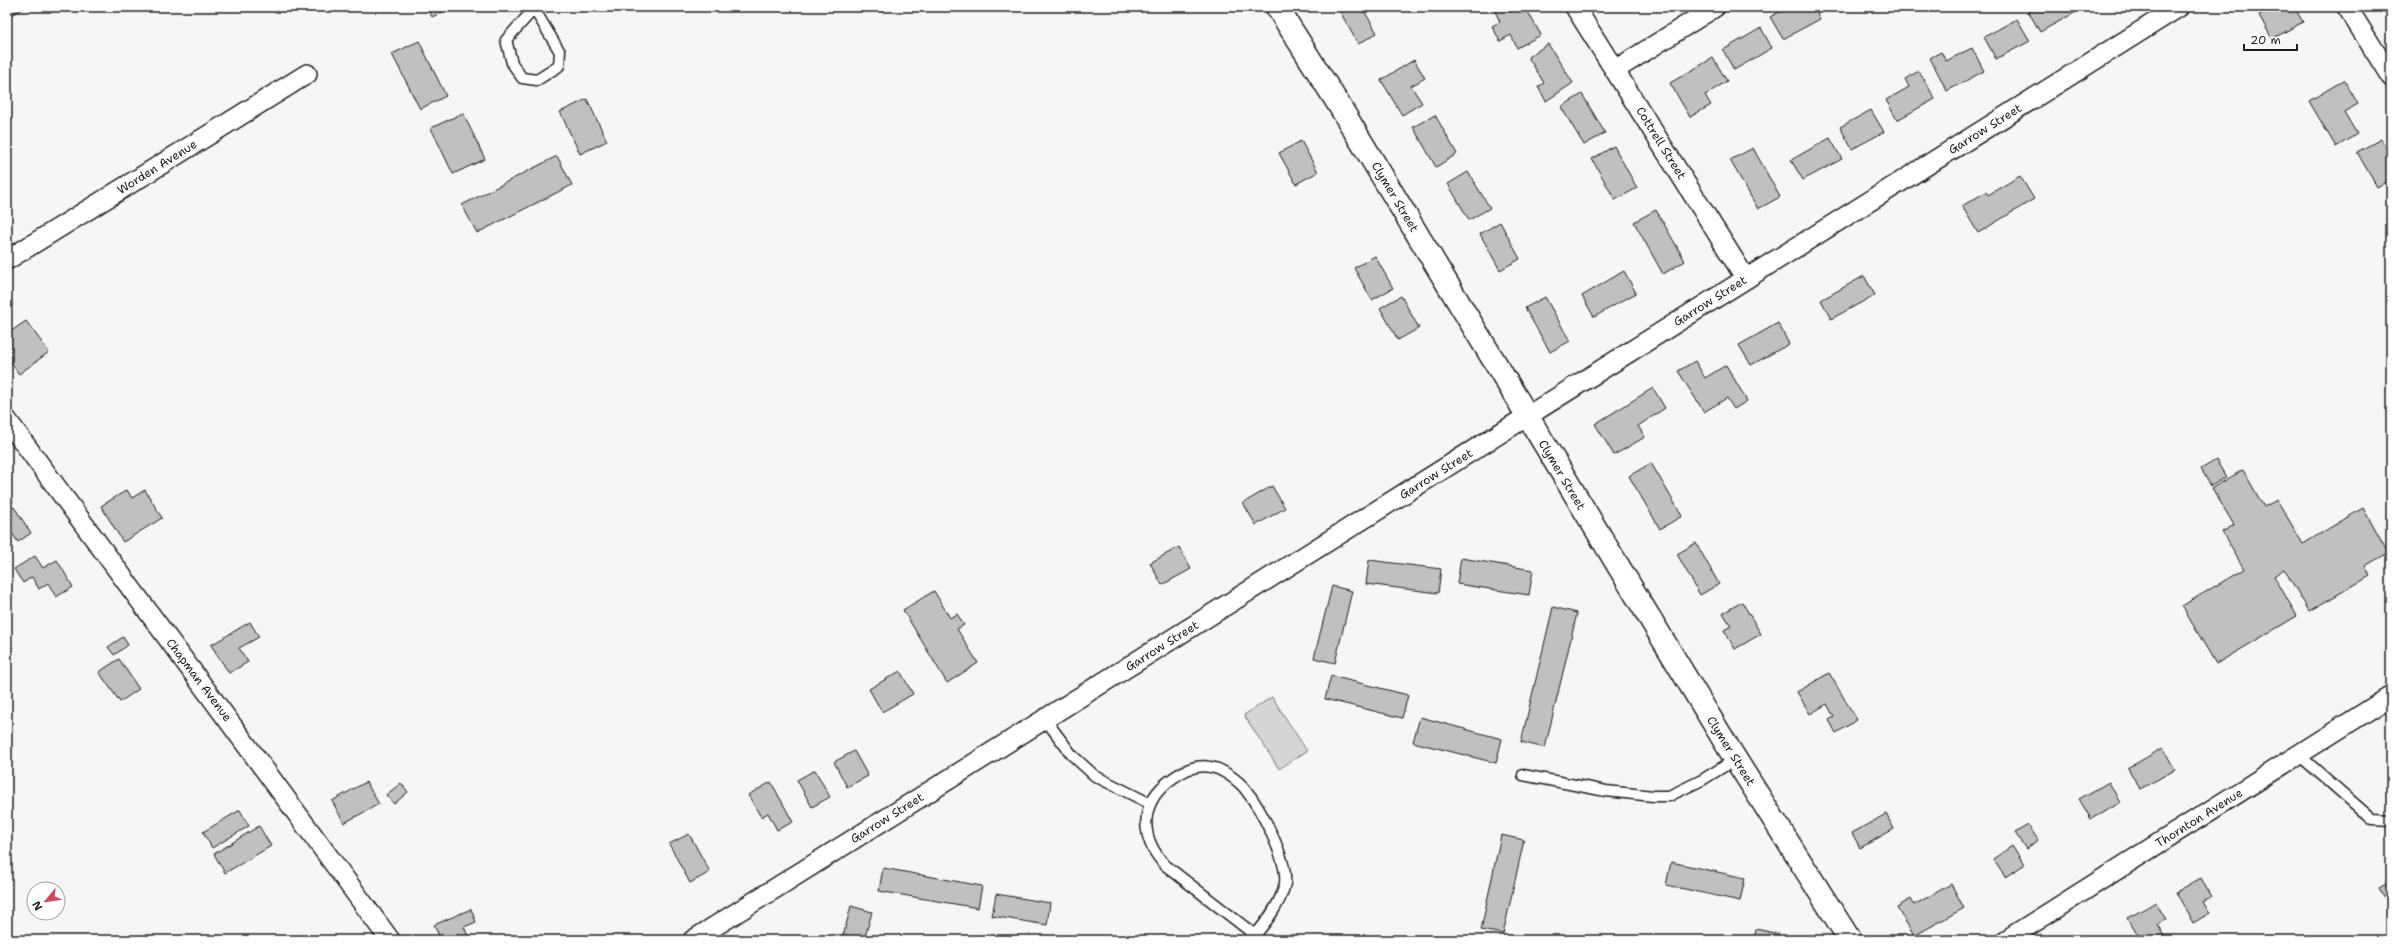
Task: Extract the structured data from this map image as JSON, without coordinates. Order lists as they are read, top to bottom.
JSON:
{
  "streets": {
    "street": [
      "Garrow Street",
      "Cottrell Street",
      "Worden Avenue",
      "Clymer Street",
      "Chapman Avenue",
      "Thornton Avenue"
    ]
  },
  "crossings": [
    ["Garrow Street", "Cottrell Street"],
    ["Garrow Street", "Clymer Street"]
  ],
  "scale_bar": "20 m",
  "north": "bottom left"
}
